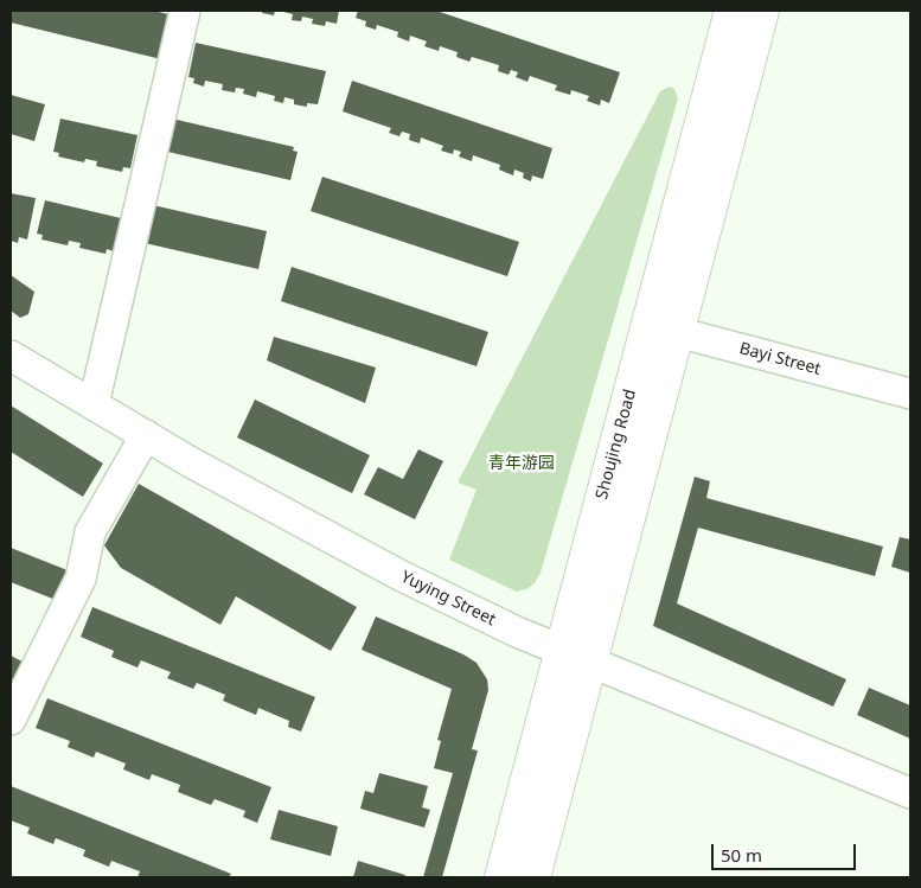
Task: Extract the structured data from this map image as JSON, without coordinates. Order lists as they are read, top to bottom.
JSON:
{
  "streets": {
    "main road": ["Shoujing Road"],
    "street": ["Bayi Street", "Yuying Street"]
  },
  "crossings": [
    ["Bayi Street", "Shoujing Road"],
    ["Shoujing Road", "Yuying Street"]
  ],
  "parks": ["青年游园"],
  "scale_bar": "50 m"
}
